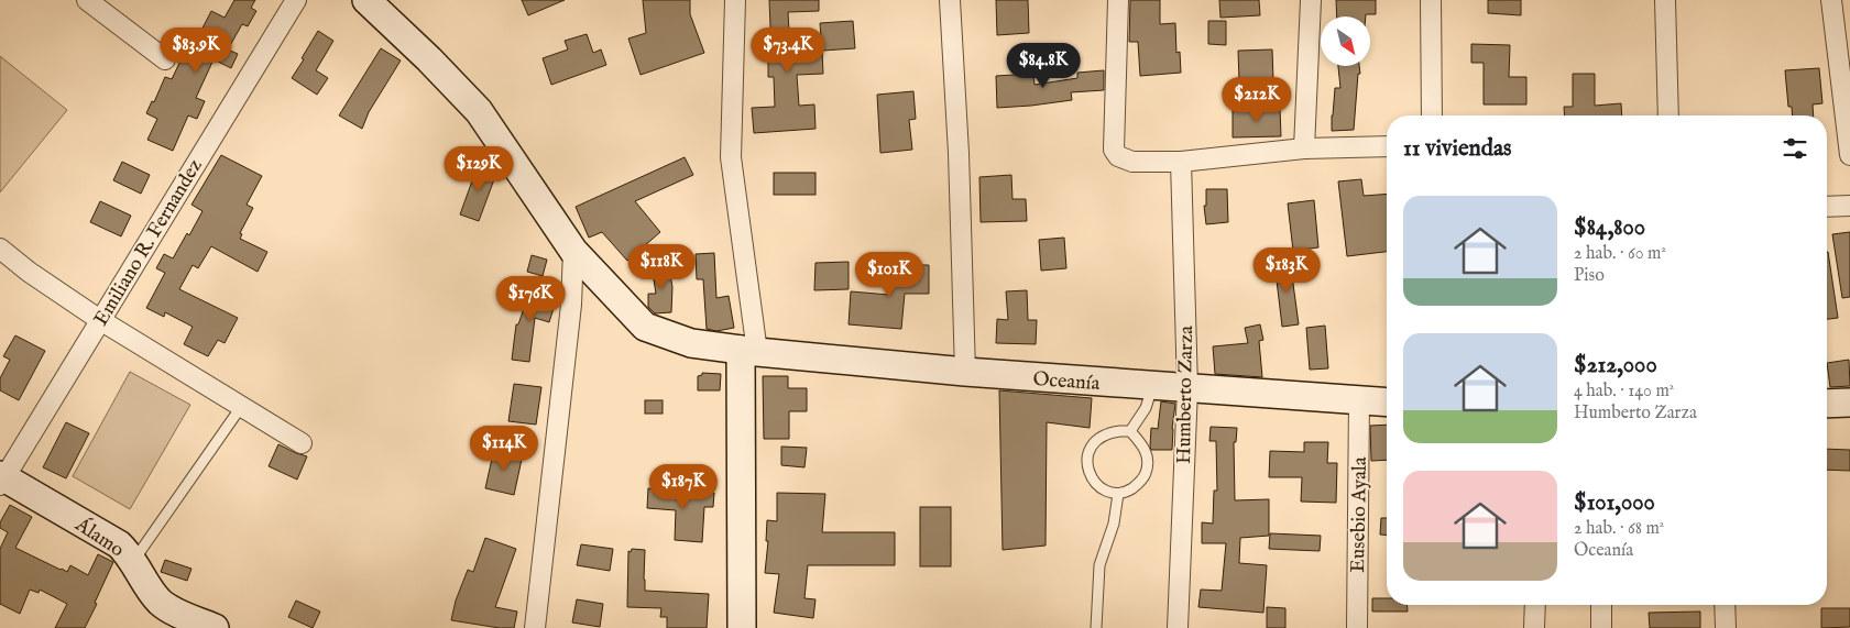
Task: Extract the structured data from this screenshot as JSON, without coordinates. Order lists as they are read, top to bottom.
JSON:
{
  "streets": {
    "street": [
      "Emiliano R. Fernandez",
      "Oceanía",
      "Humberto Zarza",
      "Eusebio Ayala",
      "Álamo"
    ]
  },
  "crossings": [
    ["Emiliano R. Fernandez", "Álamo"],
    ["Oceanía", "Humberto Zarza"],
    ["Oceanía", "Eusebio Ayala"]
  ],
  "north": "bottom right",
  "page": {
    "price": [
      "$83.9K",
      "$73.4K",
      "$84.8K",
      "$212K",
      "$129K",
      "$118K",
      "$183K",
      "$101K",
      "$176K",
      "$114K",
      "$187K"
    ],
    "heading": "11 viviendas",
    "list": [
      {
        "name": "$84,800",
        "note": "2 hab. · 60 m² · Piso"
      },
      {
        "name": "$212,000",
        "note": "4 hab. · 140 m² · Humberto Zarza"
      },
      {
        "name": "$101,000",
        "note": "2 hab. · 68 m² · Oceanía"
      }
    ]
  }
}
